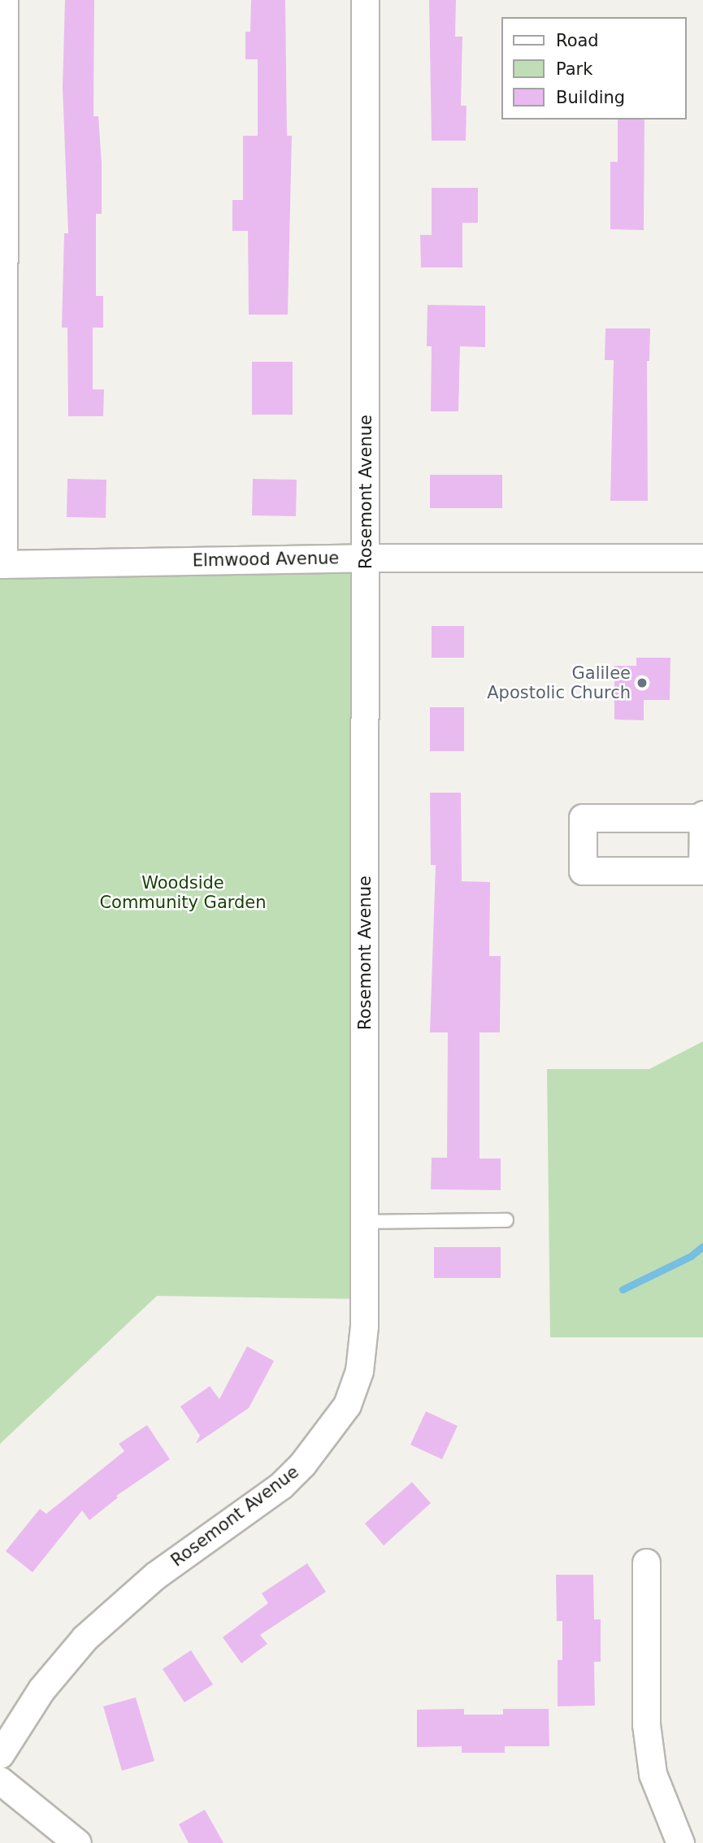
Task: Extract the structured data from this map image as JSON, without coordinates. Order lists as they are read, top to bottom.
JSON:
{
  "streets": {
    "street": ["Rosemont Avenue", "Elmwood Avenue"]
  },
  "crossings": [
    ["Rosemont Avenue", "Elmwood Avenue"]
  ],
  "parks": ["Woodside Community Garden"],
  "places": ["Galilee Apostolic Church"],
  "legend": ["Road", "Park", "Building"]
}
